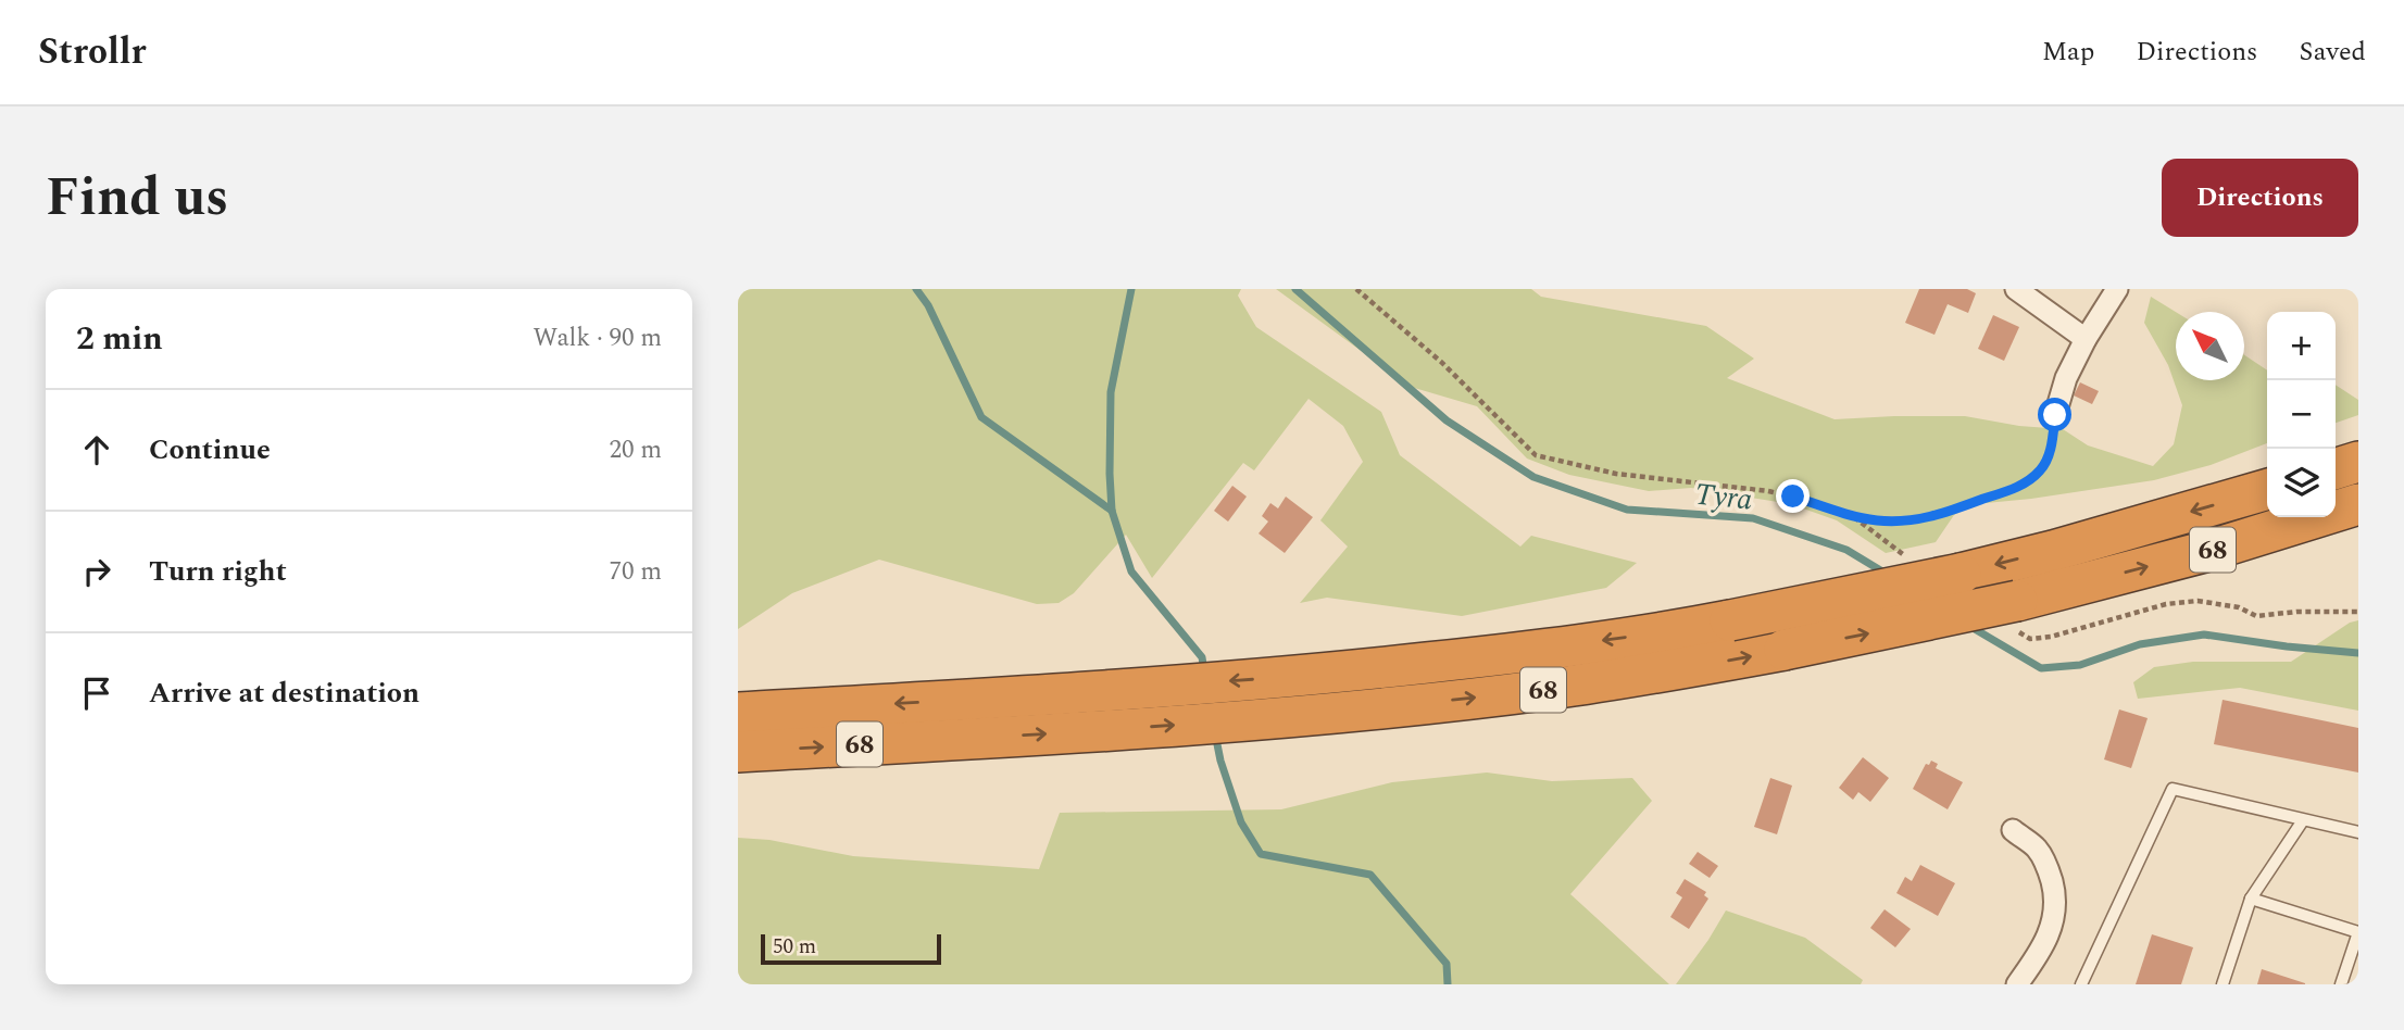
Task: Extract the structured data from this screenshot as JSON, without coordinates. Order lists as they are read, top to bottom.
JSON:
{
  "streets": {
    "highway": ["68"]
  },
  "water": ["Tyra"],
  "scale_bar": "50 m",
  "north": "top left",
  "page": {
    "header": "Strollr",
    "nav": ["Map", "Directions", "Saved"],
    "title": "Find us",
    "buttons": "Directions",
    "heading": ["2 min", "Walk · 90 m"],
    "map_buttons": ["+", "−"],
    "list": [
      ["Continue", "20 m"],
      ["Turn right", "70 m"],
      "Arrive at destination"
    ],
    "scale": "50 m"
  }
}
